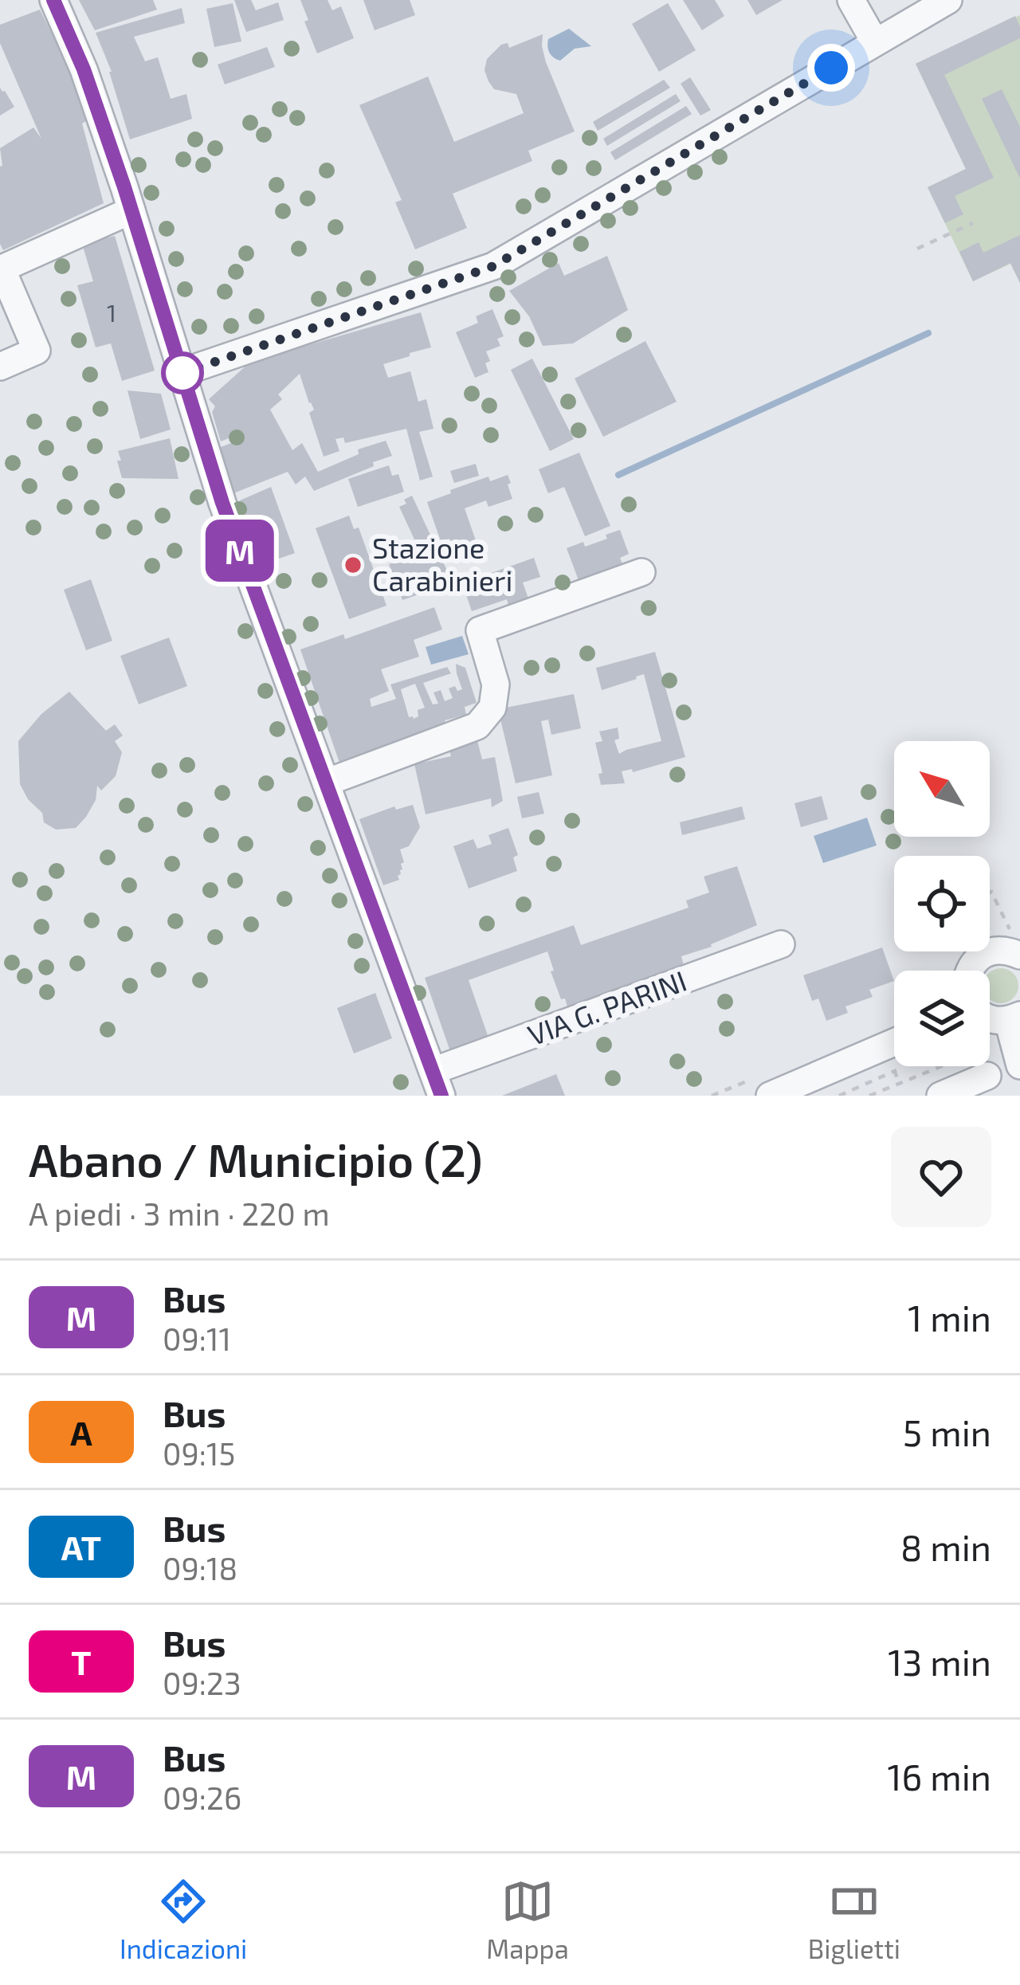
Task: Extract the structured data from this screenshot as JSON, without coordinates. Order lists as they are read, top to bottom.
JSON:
{
  "streets": {
    "street": ["VIA G. PARINI"]
  },
  "places": ["Stazione Carabinieri"],
  "lines": ["bus line M"],
  "house_numbers": ["1"],
  "north": "top left",
  "page": {
    "on_map": "M",
    "heading": ["Abano / Municipio (2)", "A piedi · 3 min · 220 m"],
    "list": [
      {
        "mark": "M",
        "name": "Bus",
        "note": "09:11",
        "value": "1 min"
      },
      {
        "mark": "A",
        "name": "Bus",
        "note": "09:15",
        "value": "5 min"
      },
      {
        "mark": "AT",
        "name": "Bus",
        "note": "09:18",
        "value": "8 min"
      },
      {
        "mark": "T",
        "name": "Bus",
        "note": "09:23",
        "value": "13 min"
      },
      {
        "mark": "M",
        "name": "Bus",
        "note": "09:26",
        "value": "16 min"
      }
    ],
    "tabs": ["Indicazioni", "Mappa", "Biglietti"]
  }
}
